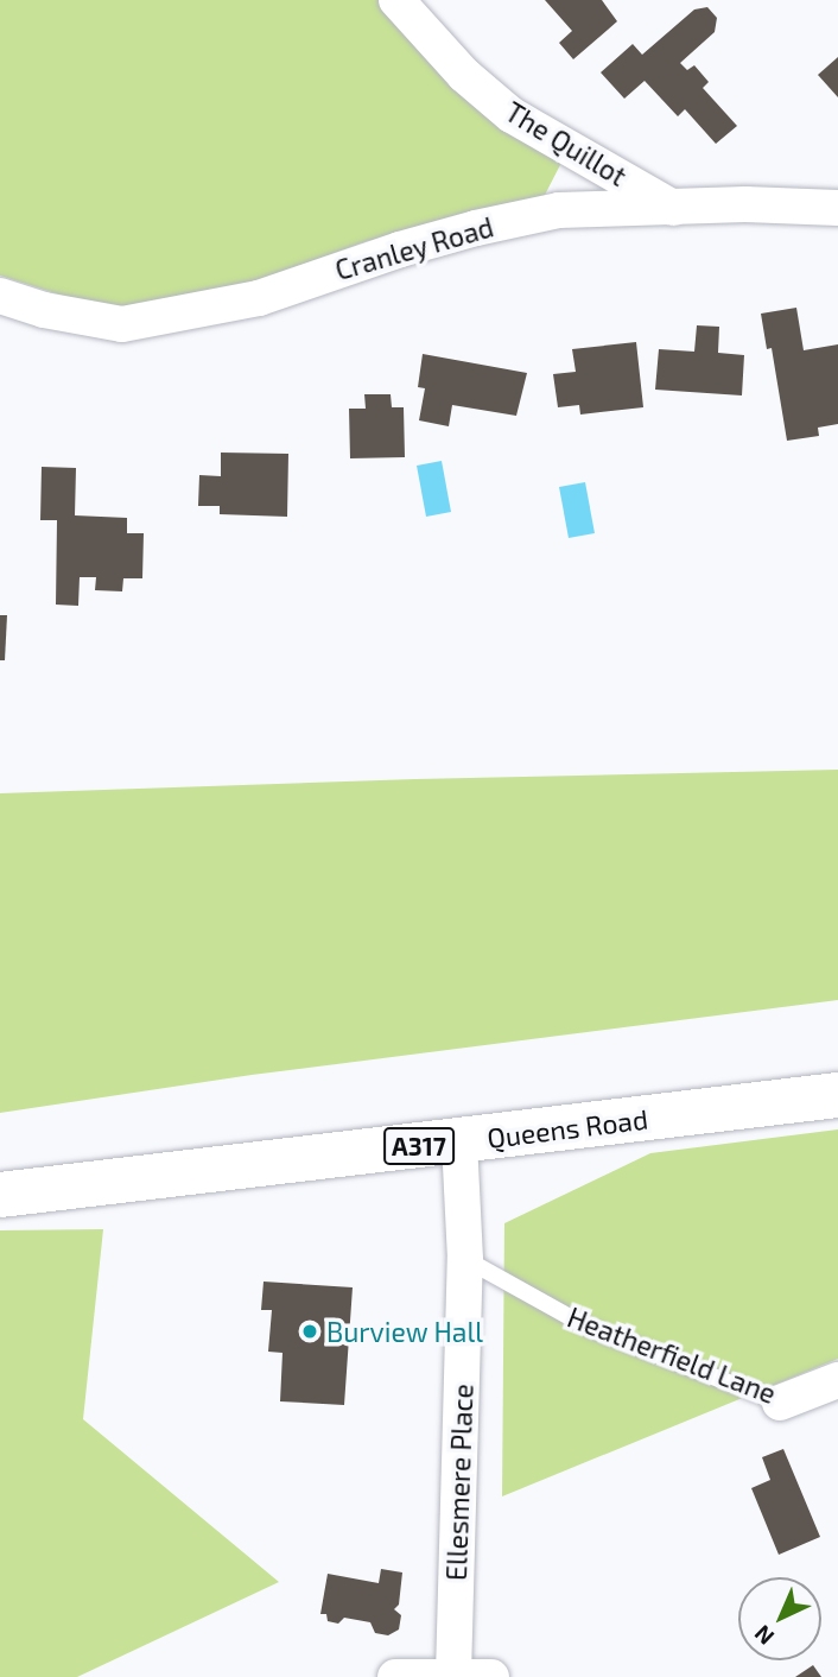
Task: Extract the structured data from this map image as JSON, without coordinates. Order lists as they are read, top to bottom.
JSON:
{
  "streets": {
    "main road": ["Queens Road", "A317"],
    "street": [
      "The Quillot",
      "Cranley Road",
      "Heatherfield Lane",
      "Ellesmere Place"
    ]
  },
  "crossings": [
    ["The Quillot", "Cranley Road"],
    ["Queens Road", "Ellesmere Place"],
    ["Heatherfield Lane", "Ellesmere Place"]
  ],
  "places": ["Burview Hall"],
  "north": "bottom left"
}
